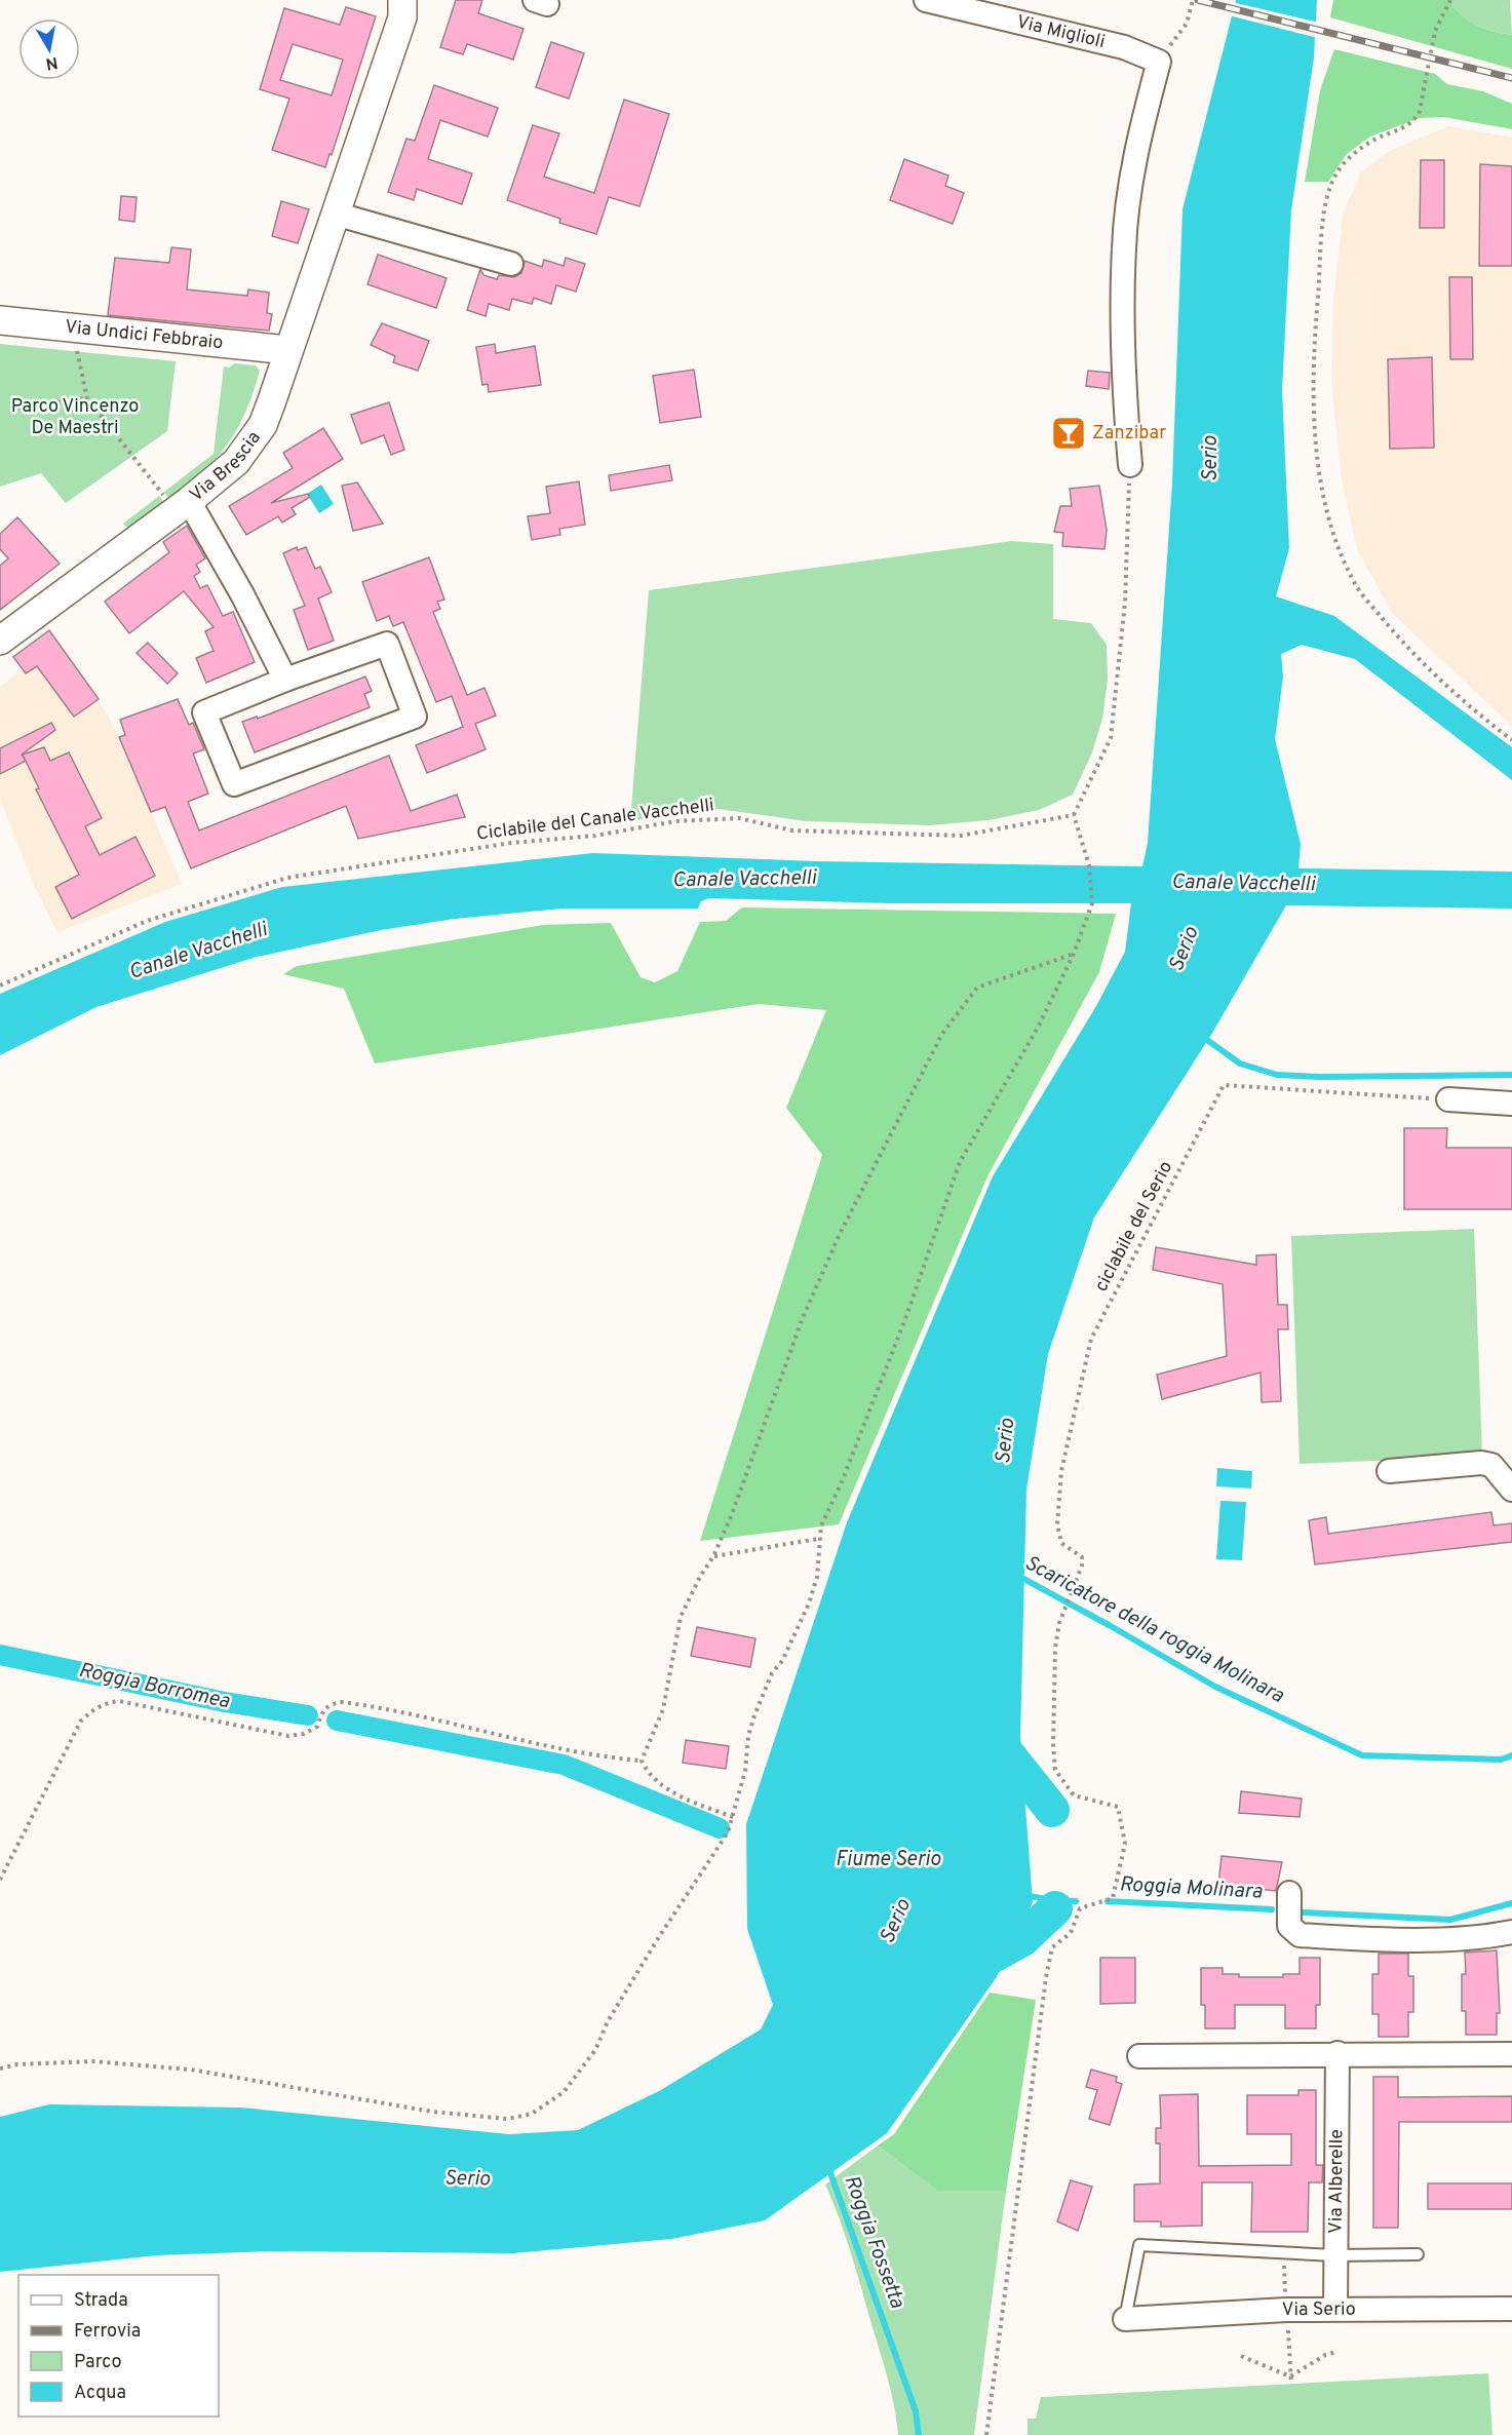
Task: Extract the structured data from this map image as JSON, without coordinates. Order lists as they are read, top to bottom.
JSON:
{
  "streets": {
    "street": [
      "Via Miglioli",
      "Via Undici Febbraio",
      "Via Brescia",
      "Via Alberelle",
      "Via Serio"
    ],
    "path": ["Ciclabile del Canale Vacchelli", "ciclabile del Serio"]
  },
  "crossings": [
    ["Via Undici Febbraio", "Via Brescia"],
    ["Via Alberelle", "Via Serio"]
  ],
  "water": [
    "Serio",
    "Canale Vacchelli",
    "Scaricatore della roggia Molinara",
    "Roggia Borromea",
    "Fiume Serio",
    "Roggia Molinara",
    "Roggia Fossetta"
  ],
  "parks": ["Parco Vincenzo De Maestri"],
  "places": {
    "bar": ["Zanzibar"]
  },
  "legend": [
    "Strada",
    "Ferrovia",
    "Parco",
    "Acqua"
  ],
  "north": "bottom"
}
